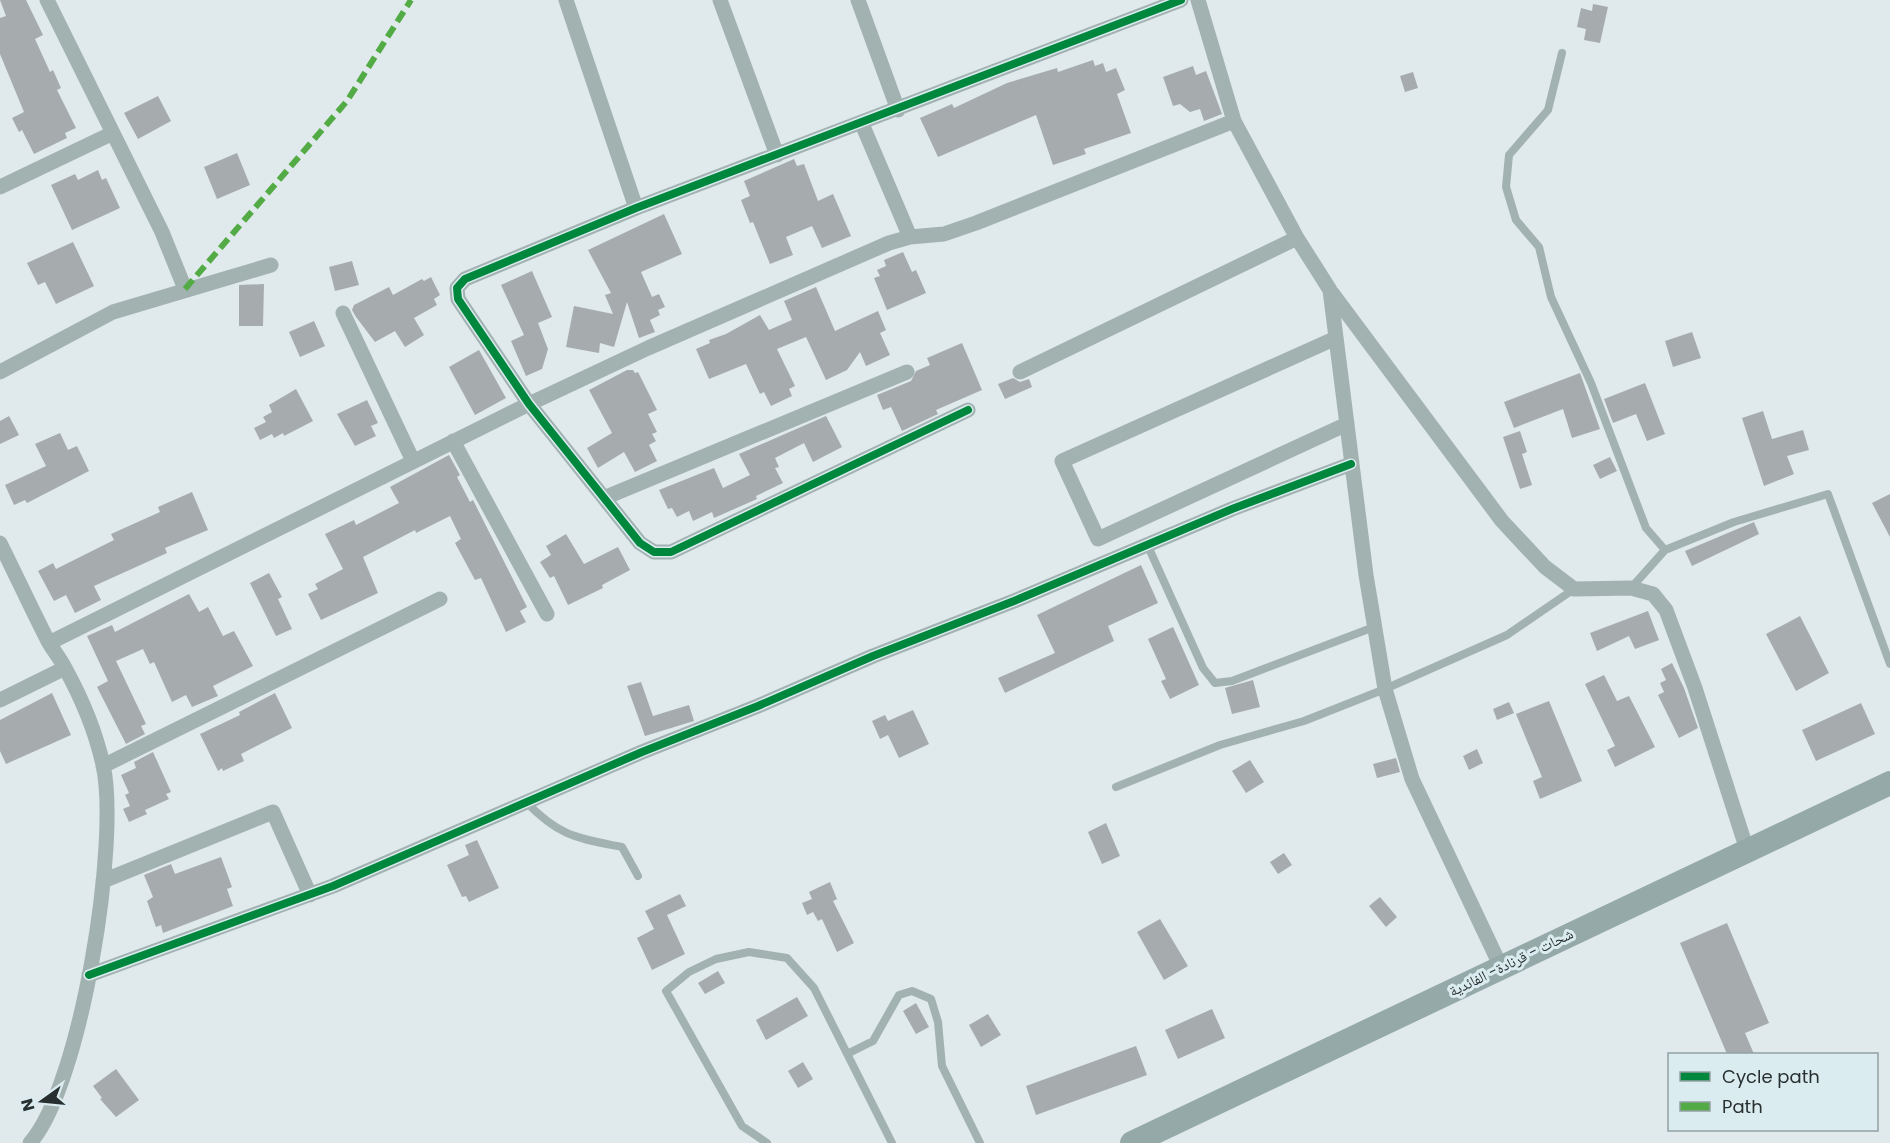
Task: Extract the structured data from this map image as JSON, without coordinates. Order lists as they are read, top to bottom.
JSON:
{
  "streets": {
    "main road": ["شحات - قرنادة- الفائدية"]
  },
  "legend": ["Cycle path", "Path"],
  "north": "left"
}
